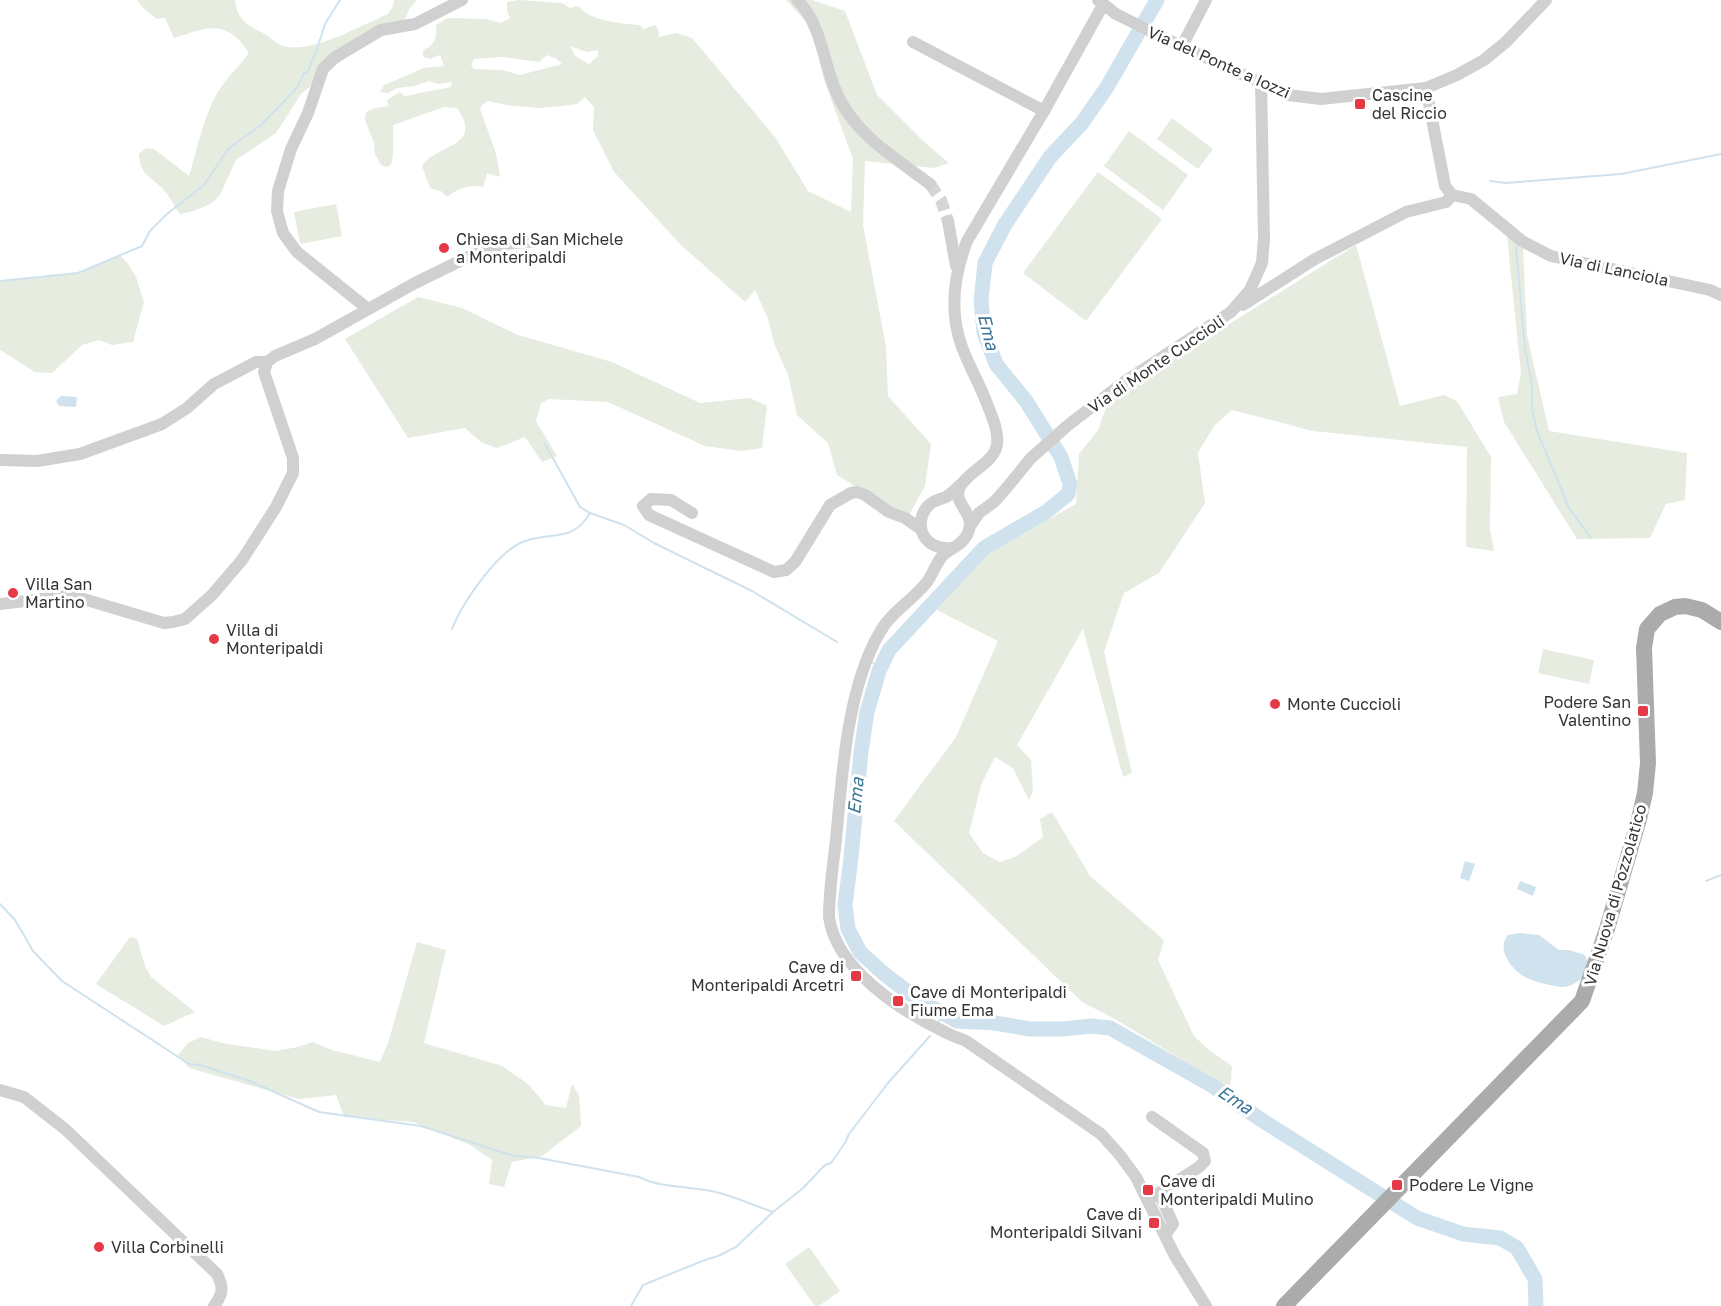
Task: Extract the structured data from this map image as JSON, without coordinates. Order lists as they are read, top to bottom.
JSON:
{
  "streets": {
    "main road": ["Via Nuova di Pozzolatico"],
    "street": ["Via del Ponte a Iozzi", "Via di Lanciola", "Via di Monte Cuccioli"]
  },
  "crossings": [
    ["Via del Ponte a Iozzi", "Via di Monte Cuccioli"]
  ],
  "water": ["Ema"],
  "places": {
    "transit": [
      "Cascine del Riccio",
      "Podere San Valentino",
      "Cave di Monteripaldi Arcetri",
      "Cave di Monteripaldi Fiume Ema",
      "Podere Le Vigne",
      "Cave di Monteripaldi Mulino",
      "Cave di Monteripaldi Silvani"
    ],
    "other": [
      "Chiesa di San Michele a Monteripaldi",
      "Villa San Martino",
      "Villa di Monteripaldi",
      "Monte Cuccioli",
      "Villa Corbinelli"
    ]
  }
}
